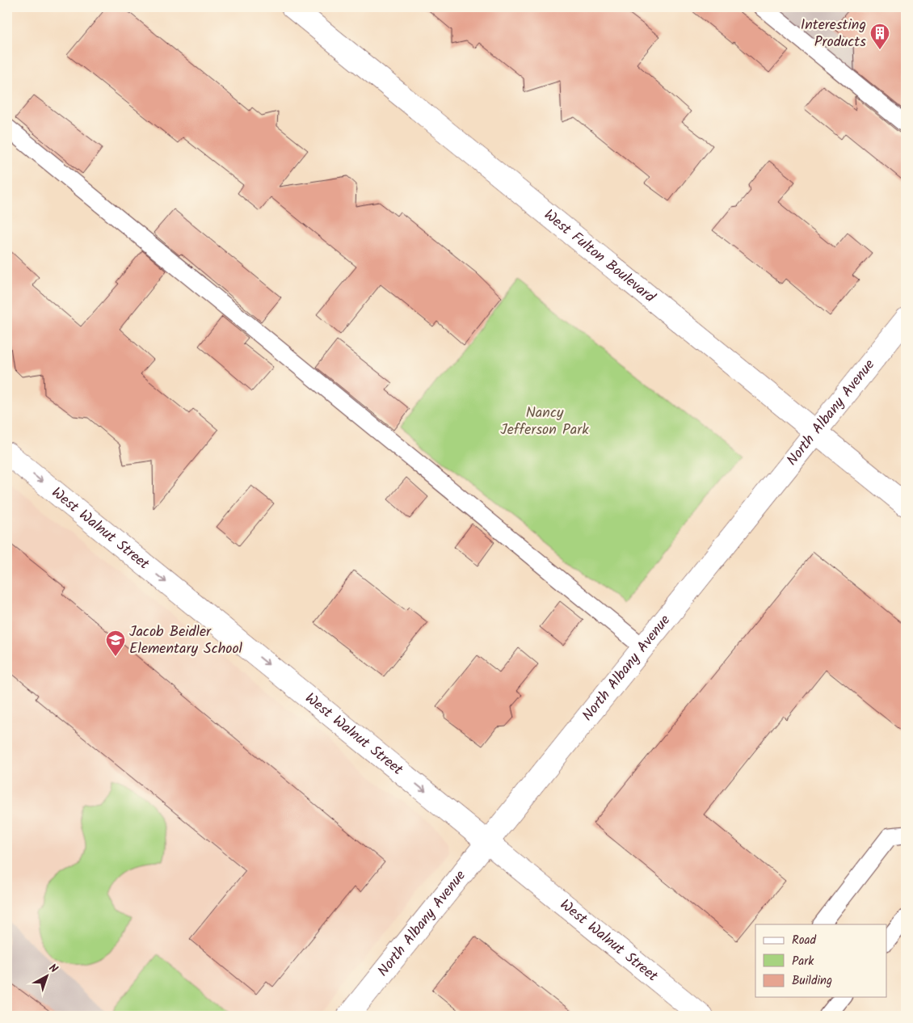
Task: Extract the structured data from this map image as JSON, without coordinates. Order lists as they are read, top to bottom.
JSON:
{
  "streets": {
    "street": ["West Fulton Boulevard", "North Albany Avenue", "West Walnut Street"]
  },
  "crossings": [
    ["West Fulton Boulevard", "North Albany Avenue"],
    ["North Albany Avenue", "West Walnut Street"]
  ],
  "one_way": ["West Walnut Street"],
  "parks": ["Nancy Jefferson Park"],
  "places": {
    "building": ["Interesting Products"],
    "school or university": ["Jacob Beidler Elementary School"]
  },
  "legend": ["Road", "Park", "Building"],
  "north": "top right"
}
